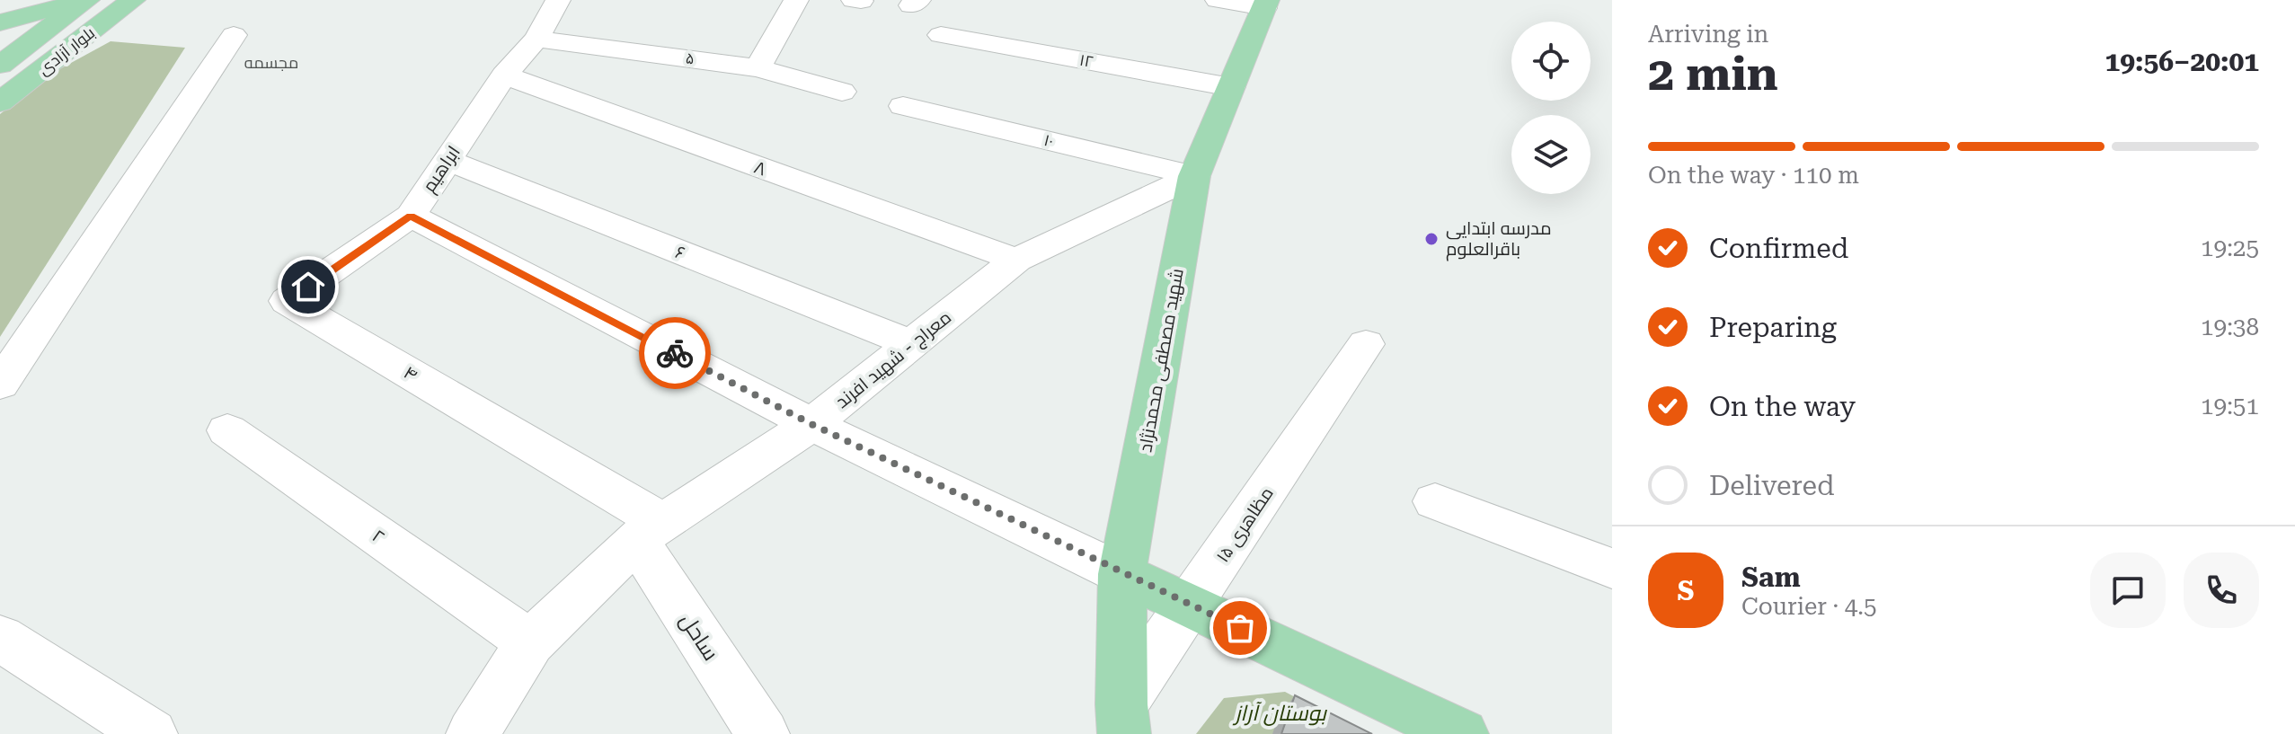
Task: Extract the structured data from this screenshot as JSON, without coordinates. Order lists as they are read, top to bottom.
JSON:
{
  "streets": {
    "main road": ["بلوار آزادی", "شهید مصطفی محمدنژاد"],
    "street": [
      "۵",
      "۱۲",
      "۱۰",
      "۸",
      "ابراهیم",
      "۶",
      "معراج - شهید افرند",
      "۴",
      "۱۵ مظاهری",
      "۲",
      "ساحل"
    ]
  },
  "crossings": [
    ["۵", "ابراهیم"],
    ["۱۲", "شهید مصطفی محمدنژاد"],
    ["۱۰", "معراج - شهید افرند"],
    ["۱۰", "شهید مصطفی محمدنژاد"],
    ["۸", "ابراهیم"],
    ["۸", "معراج - شهید افرند"],
    ["ابراهیم", "۶"],
    ["ابراهیم", "۴"],
    ["۶", "معراج - شهید افرند"],
    ["معراج - شهید افرند", "شهید مصطفی محمدنژاد"],
    ["معراج - شهید افرند", "۴"],
    ["معراج - شهید افرند", "۲"],
    ["معراج - شهید افرند", "ساحل"],
    ["شهید مصطفی محمدنژاد", "۱۵ مظاهری"],
    ["۴", "ساحل"]
  ],
  "districts": ["مجسمه"],
  "parks": ["بوستان آراز"],
  "places": ["مدرسه ابتدایی باقرالعلوم"],
  "page": {
    "heading": ["2 min", "Arriving in", "19:56–20:01"],
    "panel": ["Sam", "Courier · 4.5"],
    "bar": "On the way · 110 m",
    "list": [
      ["Confirmed", "19:25"],
      ["Preparing", "19:38"],
      ["On the way", "19:51"],
      "Delivered"
    ],
    "round": "S"
  }
}
